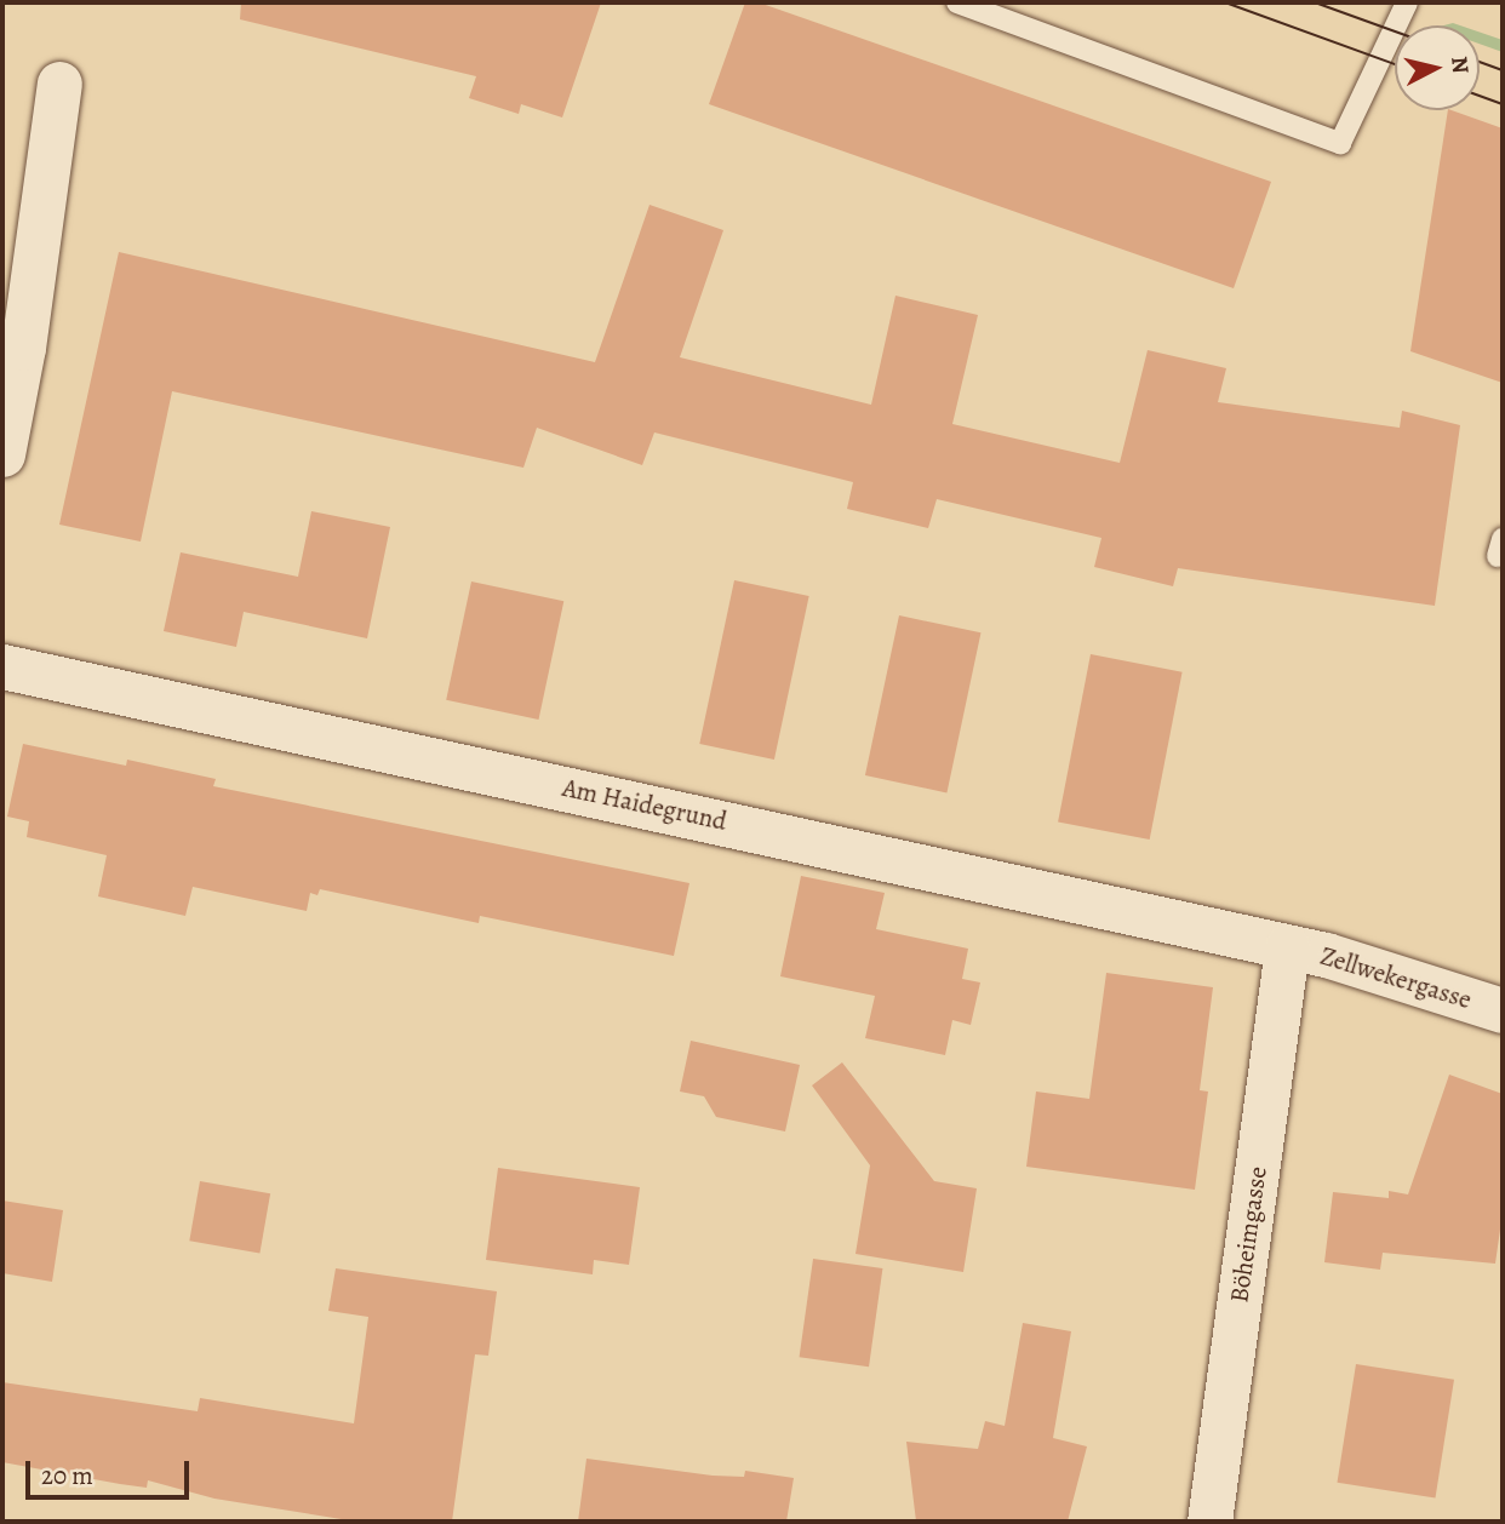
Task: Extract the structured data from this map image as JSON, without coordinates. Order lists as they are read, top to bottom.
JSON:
{
  "streets": {
    "street": ["Am Haidegrund", "Zellwekergasse", "Böheimgasse"]
  },
  "crossings": [
    ["Am Haidegrund", "Zellwekergasse"],
    ["Am Haidegrund", "Böheimgasse"],
    ["Zellwekergasse", "Böheimgasse"]
  ],
  "scale_bar": "20 m",
  "north": "right"
}
